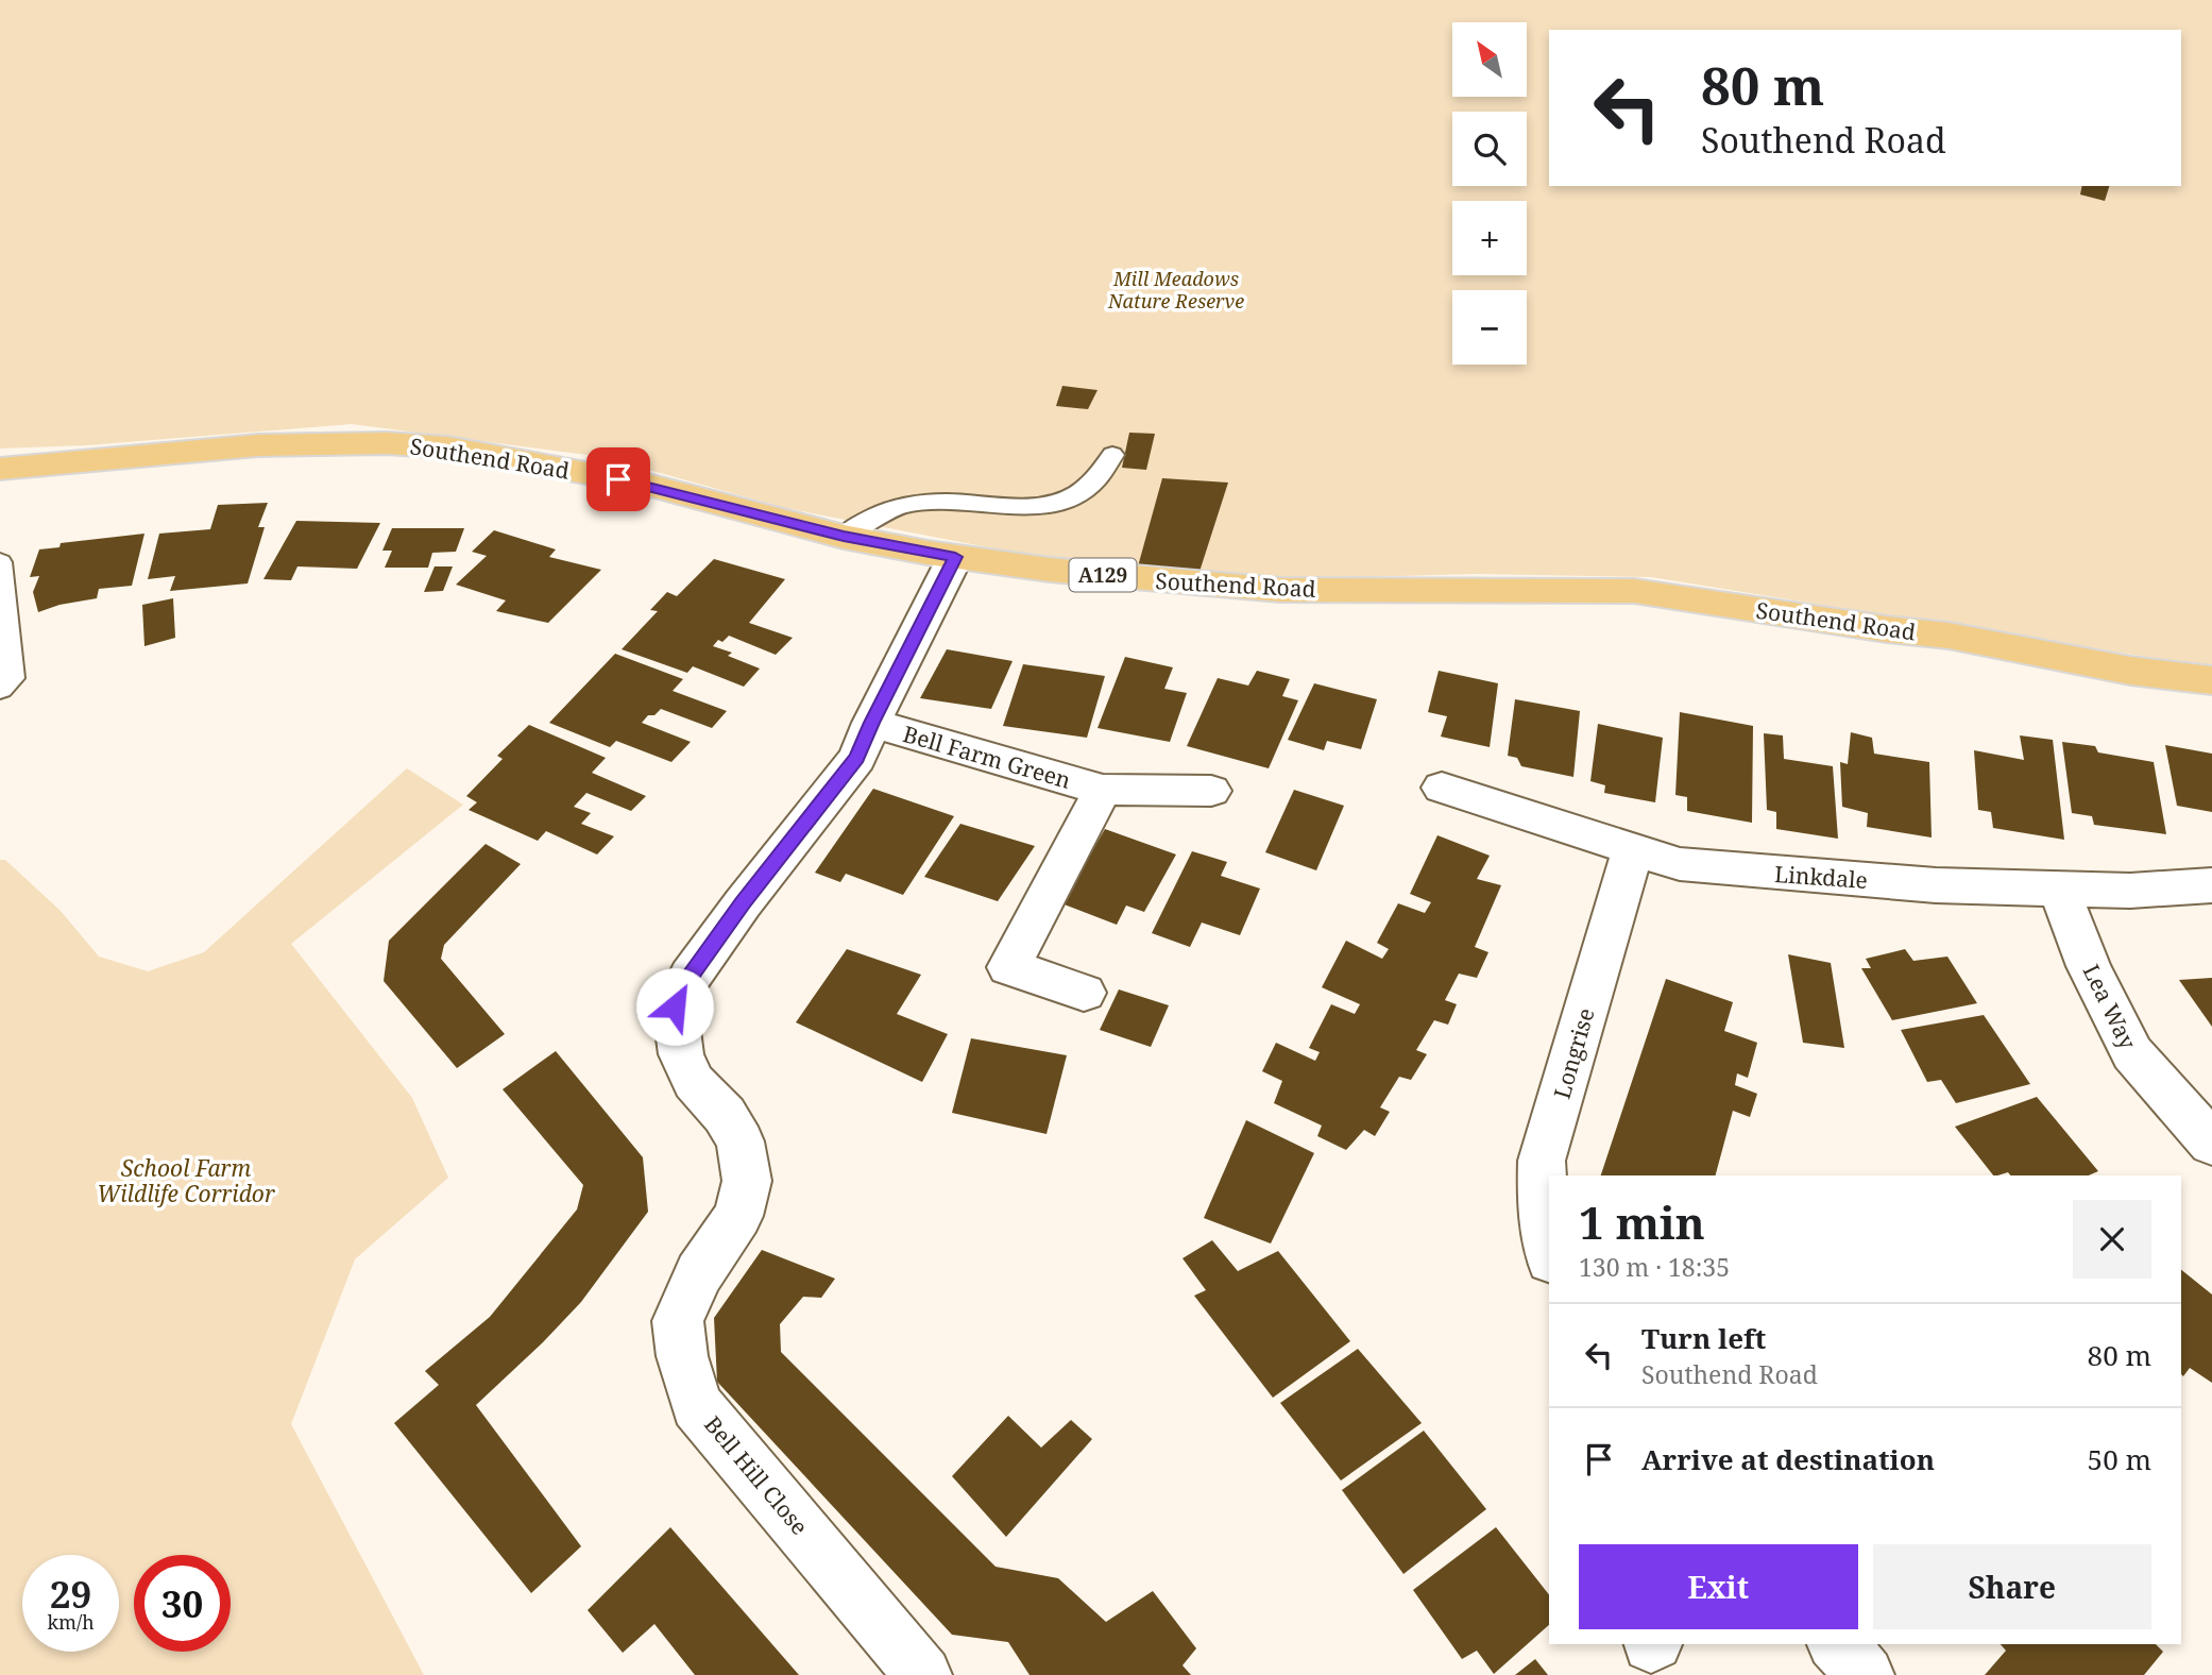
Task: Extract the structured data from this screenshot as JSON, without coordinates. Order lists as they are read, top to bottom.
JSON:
{
  "streets": {
    "main road": ["Southend Road", "A129"],
    "street": [
      "Bell Farm Green",
      "Linkdale",
      "Lea Way",
      "Longrise",
      "Bell Hill Close"
    ]
  },
  "crossings": [
    ["Southend Road", "Bell Hill Close"],
    ["Bell Farm Green", "Bell Hill Close"],
    ["Linkdale", "Lea Way"],
    ["Linkdale", "Longrise"]
  ],
  "parks": ["Mill Meadows Nature Reserve", "School Farm Wildlife Corridor"],
  "north": "top left",
  "page": {
    "map_buttons": ["+", "−"],
    "turn": ["80 m", "Southend Road"],
    "heading": ["1 min", "130 m · 18:35"],
    "list": [
      {
        "name": "Turn left",
        "note": "Southend Road",
        "value": "80 m"
      },
      {
        "name": "Arrive at destination",
        "value": "50 m"
      }
    ],
    "buttons": ["Exit", "Share"],
    "speed": "29 km/h",
    "limit": "30"
  }
}
